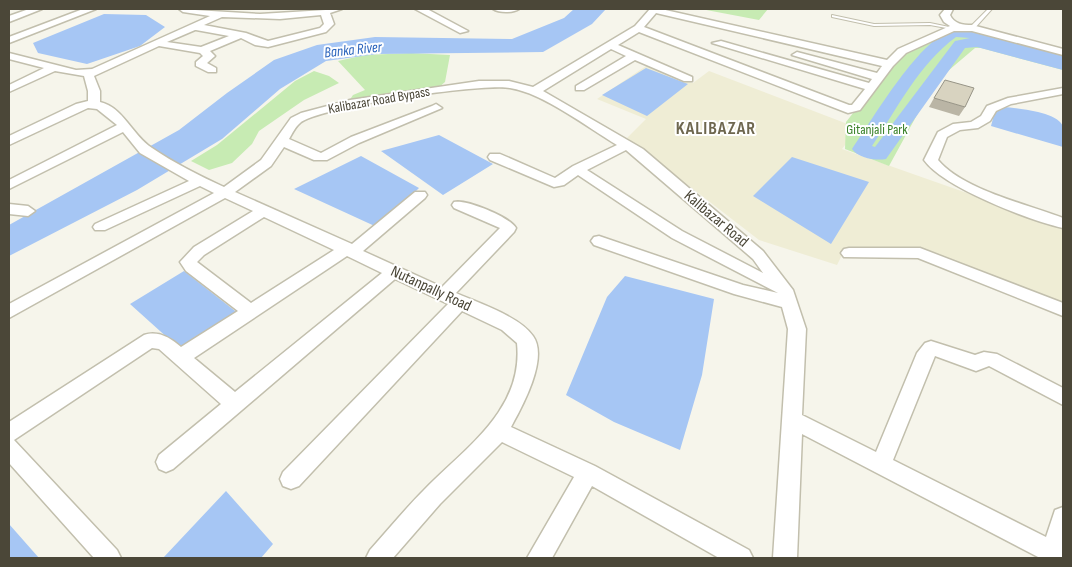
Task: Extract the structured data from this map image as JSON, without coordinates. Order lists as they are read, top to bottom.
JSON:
{
  "streets": {
    "street": ["Kalibazar Road Bypass", "Kalibazar Road", "Nutanpally Road"]
  },
  "crossings": [
    ["Kalibazar Road Bypass", "Kalibazar Road"],
    ["Kalibazar Road Bypass", "Nutanpally Road"]
  ],
  "districts": ["KALIBAZAR"],
  "water": ["Banka River"],
  "parks": ["Gitanjali Park"]
}
